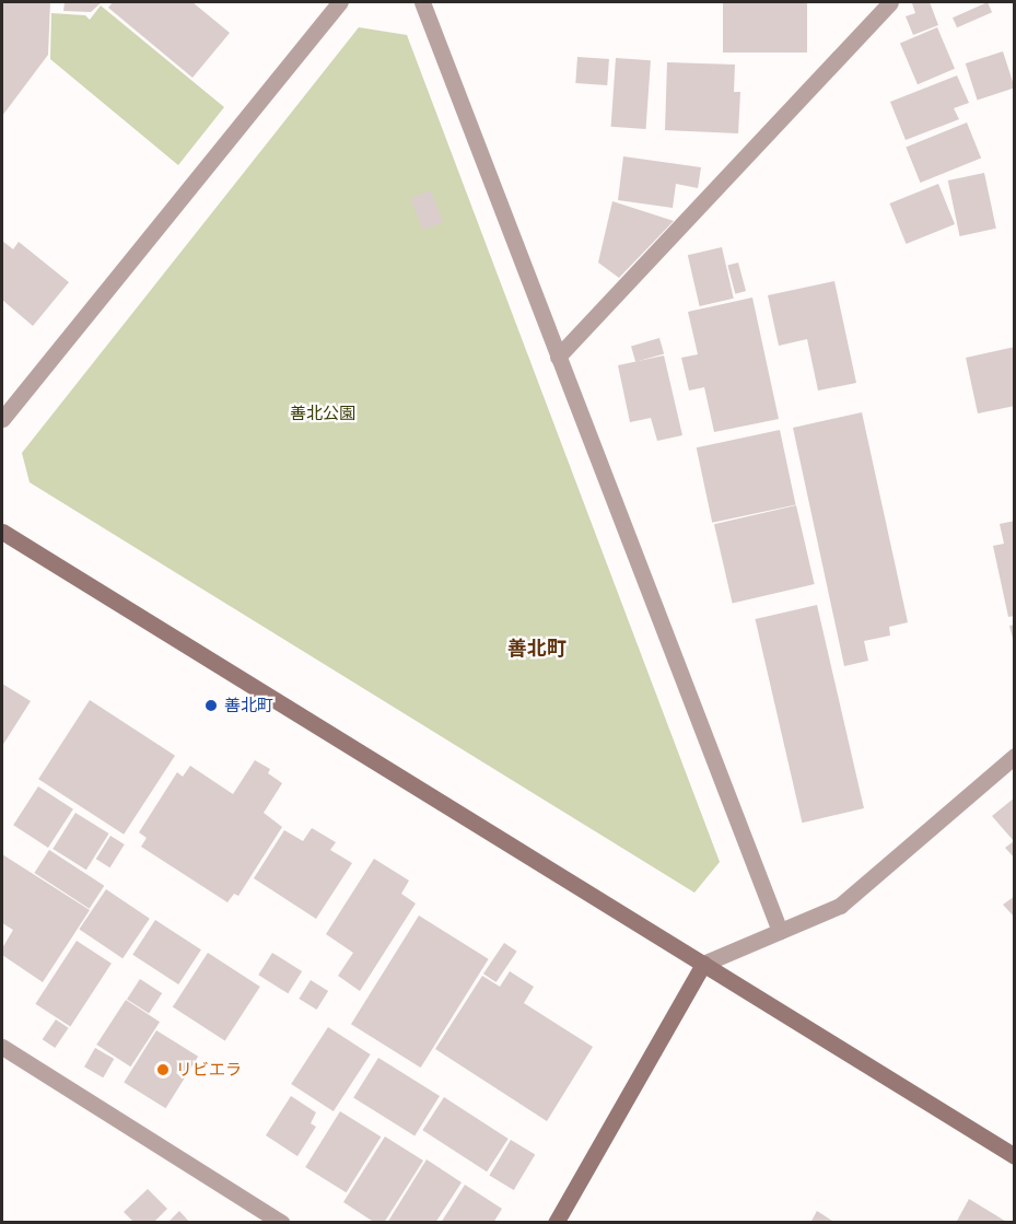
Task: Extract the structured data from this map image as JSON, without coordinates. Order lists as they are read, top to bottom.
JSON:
{
  "districts": ["善北町"],
  "parks": ["善北公園"],
  "places": ["善北町", "リビエラ"]
}
